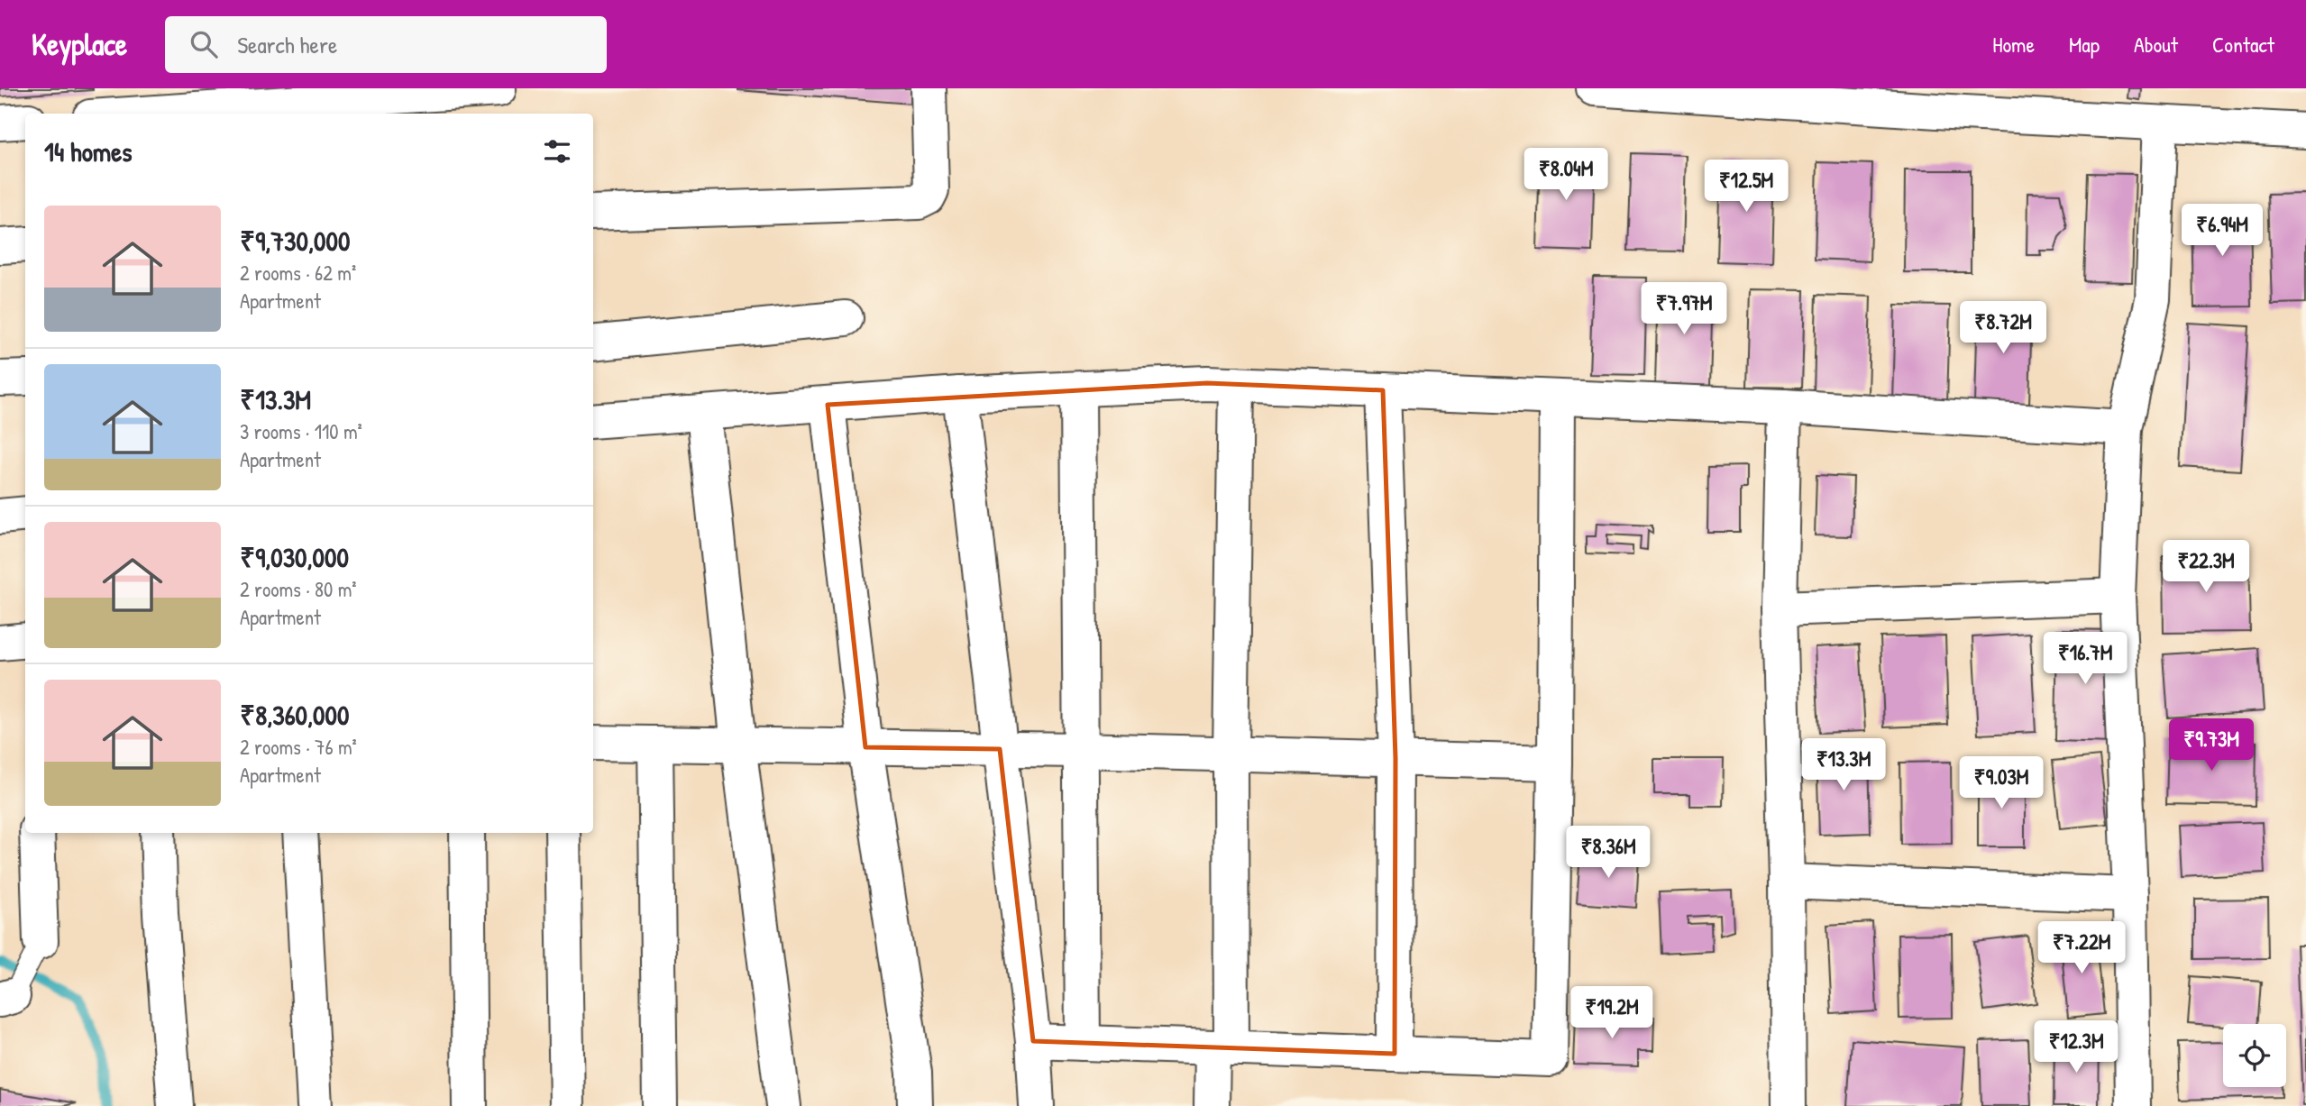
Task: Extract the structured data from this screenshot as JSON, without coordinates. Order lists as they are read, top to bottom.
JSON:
{
  "page": {
    "header": "Keyplace",
    "search": "Search here",
    "nav": [
      "Home",
      "Map",
      "About",
      "Contact"
    ],
    "heading": "14 homes",
    "price": [
      "₹8.04M",
      "₹12.5M",
      "₹6.94M",
      "₹7.97M",
      "₹8.72M",
      "₹22.3M",
      "₹16.7M",
      "₹9.73M",
      "₹13.3M",
      "₹9.03M",
      "₹8.36M",
      "₹7.22M",
      "₹19.2M",
      "₹12.3M"
    ],
    "list": [
      {
        "name": "₹9,730,000",
        "note": "2 rooms · 62 m² · Apartment"
      },
      {
        "name": "₹13.3M",
        "note": "3 rooms · 110 m² · Apartment"
      },
      {
        "name": "₹9,030,000",
        "note": "2 rooms · 80 m² · Apartment"
      },
      {
        "name": "₹8,360,000",
        "note": "2 rooms · 76 m² · Apartment"
      }
    ]
  }
}
